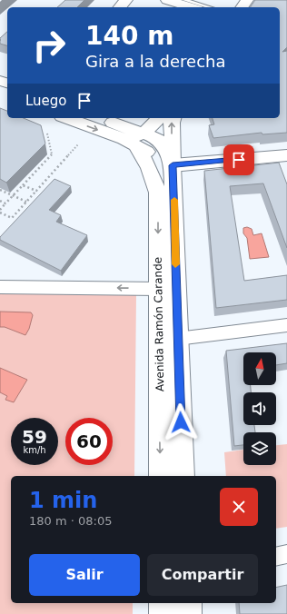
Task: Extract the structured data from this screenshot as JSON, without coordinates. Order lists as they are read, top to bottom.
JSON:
{
  "streets": {
    "main road": ["Avenida Ramón Carande"]
  },
  "north": "top",
  "page": {
    "turn": ["140 m", "Gira a la derecha"],
    "then": "Luego",
    "speed": "59 km/h",
    "limit": "60",
    "heading": ["1 min", "180 m · 08:05"],
    "buttons": ["Salir", "Compartir"]
  }
}
